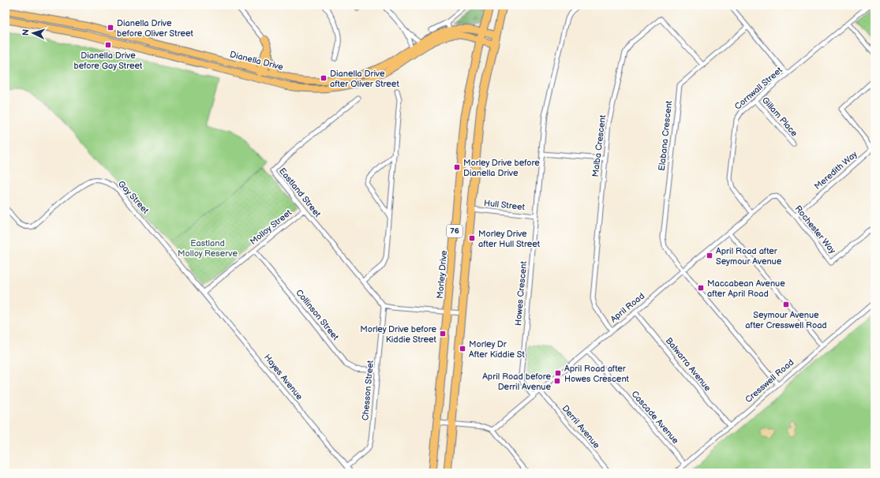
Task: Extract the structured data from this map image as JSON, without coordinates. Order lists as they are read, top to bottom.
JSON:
{
  "streets": {
    "highway": ["76", "Morley Drive"],
    "main road": ["Dianella Drive"],
    "street": [
      "Cornwall Street",
      "Gillam Place",
      "Elabana Crescent",
      "Malba Crescent",
      "Meredith Way",
      "Eastland Street",
      "Gay Street",
      "Hull Street",
      "Molloy Street",
      "Rochester Way",
      "Howes Crescent",
      "April Road",
      "Collinson Street",
      "Balwarra Avenue",
      "Hayes Avenue",
      "Cresswell Road",
      "Chesson Street",
      "Cascade Avenue",
      "Derril Avenue"
    ]
  },
  "crossings": [
    ["Dianella Drive", "76"],
    ["Dianella Drive", "Morley Drive"],
    ["Cornwall Street", "Gillam Place"],
    ["Cornwall Street", "April Road"],
    ["Elabana Crescent", "Malba Crescent"],
    ["Elabana Crescent", "April Road"],
    ["Elabana Crescent", "Cresswell Road"],
    ["Malba Crescent", "April Road"],
    ["Meredith Way", "Rochester Way"],
    ["Eastland Street", "Molloy Street"],
    ["Eastland Street", "Chesson Street"],
    ["Gay Street", "Molloy Street"],
    ["Gay Street", "Hayes Avenue"],
    ["Hull Street", "76"],
    ["Hull Street", "Howes Crescent"],
    ["Molloy Street", "Collinson Street"],
    ["Molloy Street", "Hayes Avenue"],
    ["Rochester Way", "April Road"],
    ["Howes Crescent", "April Road"],
    ["April Road", "Balwarra Avenue"],
    ["April Road", "Cascade Avenue"],
    ["April Road", "Derril Avenue"],
    ["Collinson Street", "Chesson Street"],
    ["Balwarra Avenue", "Cresswell Road"],
    ["Hayes Avenue", "Chesson Street"],
    ["Cresswell Road", "Cascade Avenue"]
  ],
  "parks": ["Eastland Molloy Reserve"],
  "places": {
    "transit": [
      "Dianella Drive before Oliver Street",
      "Dianella Drive before Gay Street",
      "Dianella Drive after Oliver Street",
      "Morley Drive before Dianella Drive",
      "Morley Drive after Hull Street",
      "April Road after Seymour Avenue",
      "Maccabean Avenue after April Road",
      "Seymour Avenue after Cresswell Road",
      "Morley Drive before Kiddie Street",
      "Morley Dr After Kiddie St",
      "April Road after Howes Crescent",
      "April Road before Derril Avenue"
    ]
  },
  "north": "left"
}
